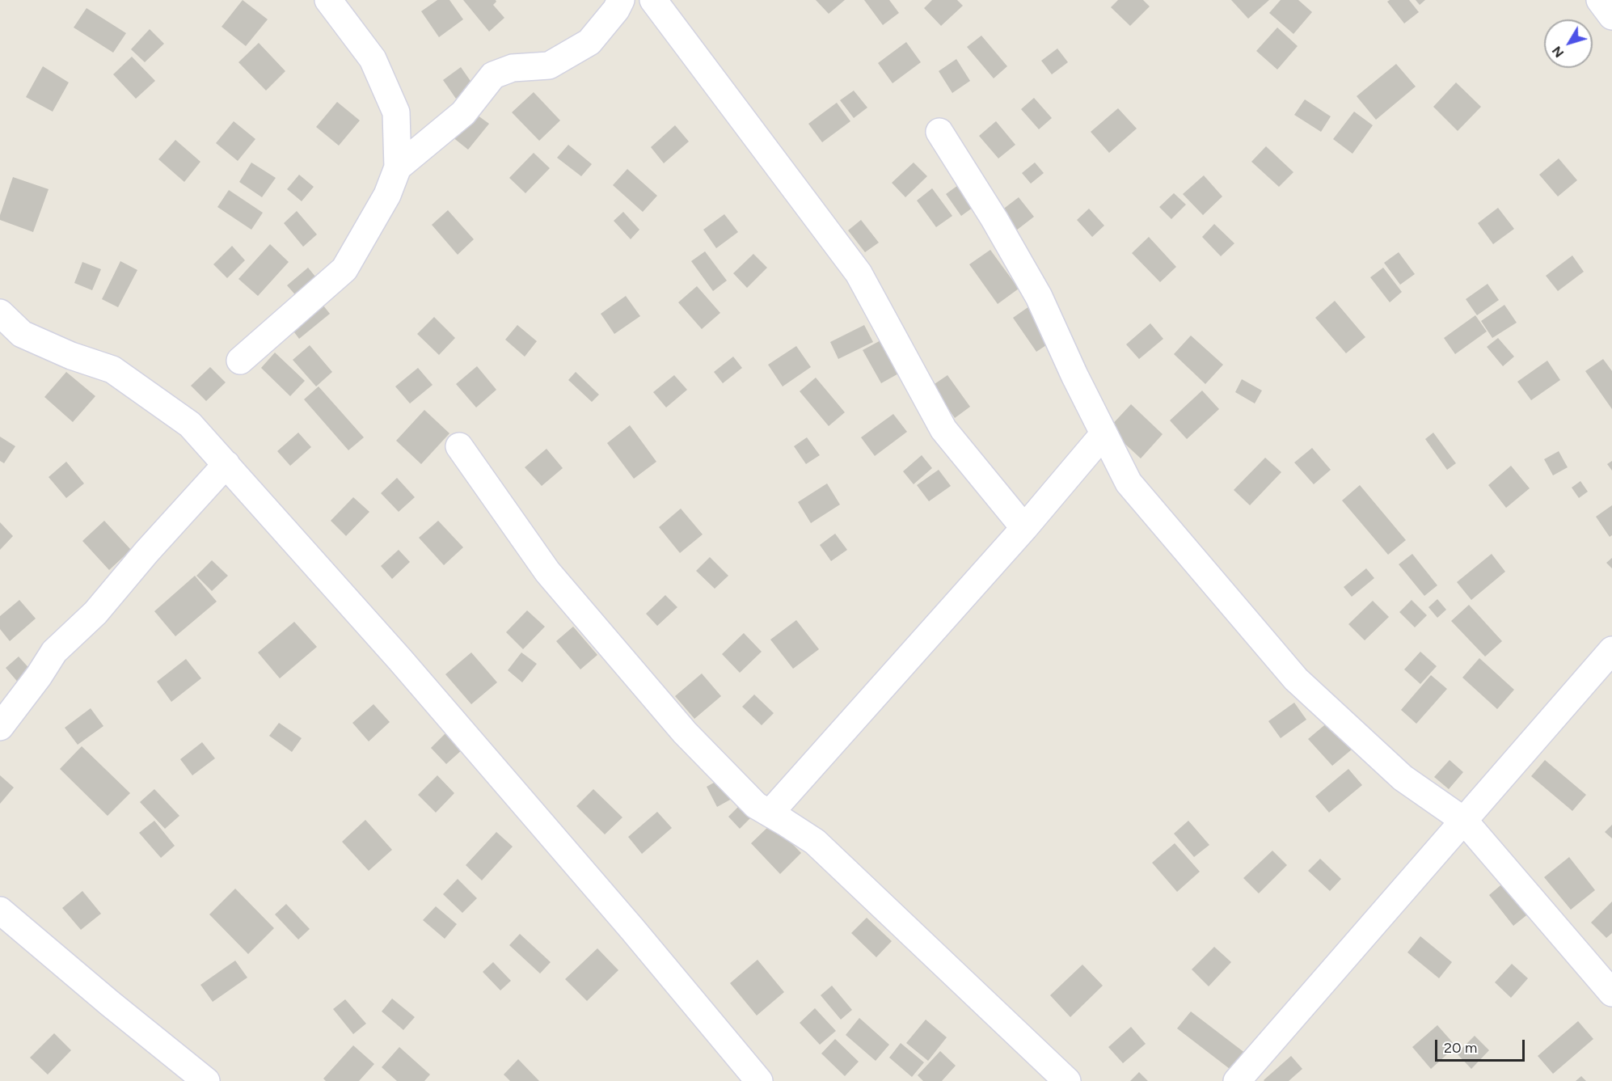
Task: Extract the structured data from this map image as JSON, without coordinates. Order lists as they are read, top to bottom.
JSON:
{
  "scale_bar": "20 m",
  "north": "bottom left"
}
